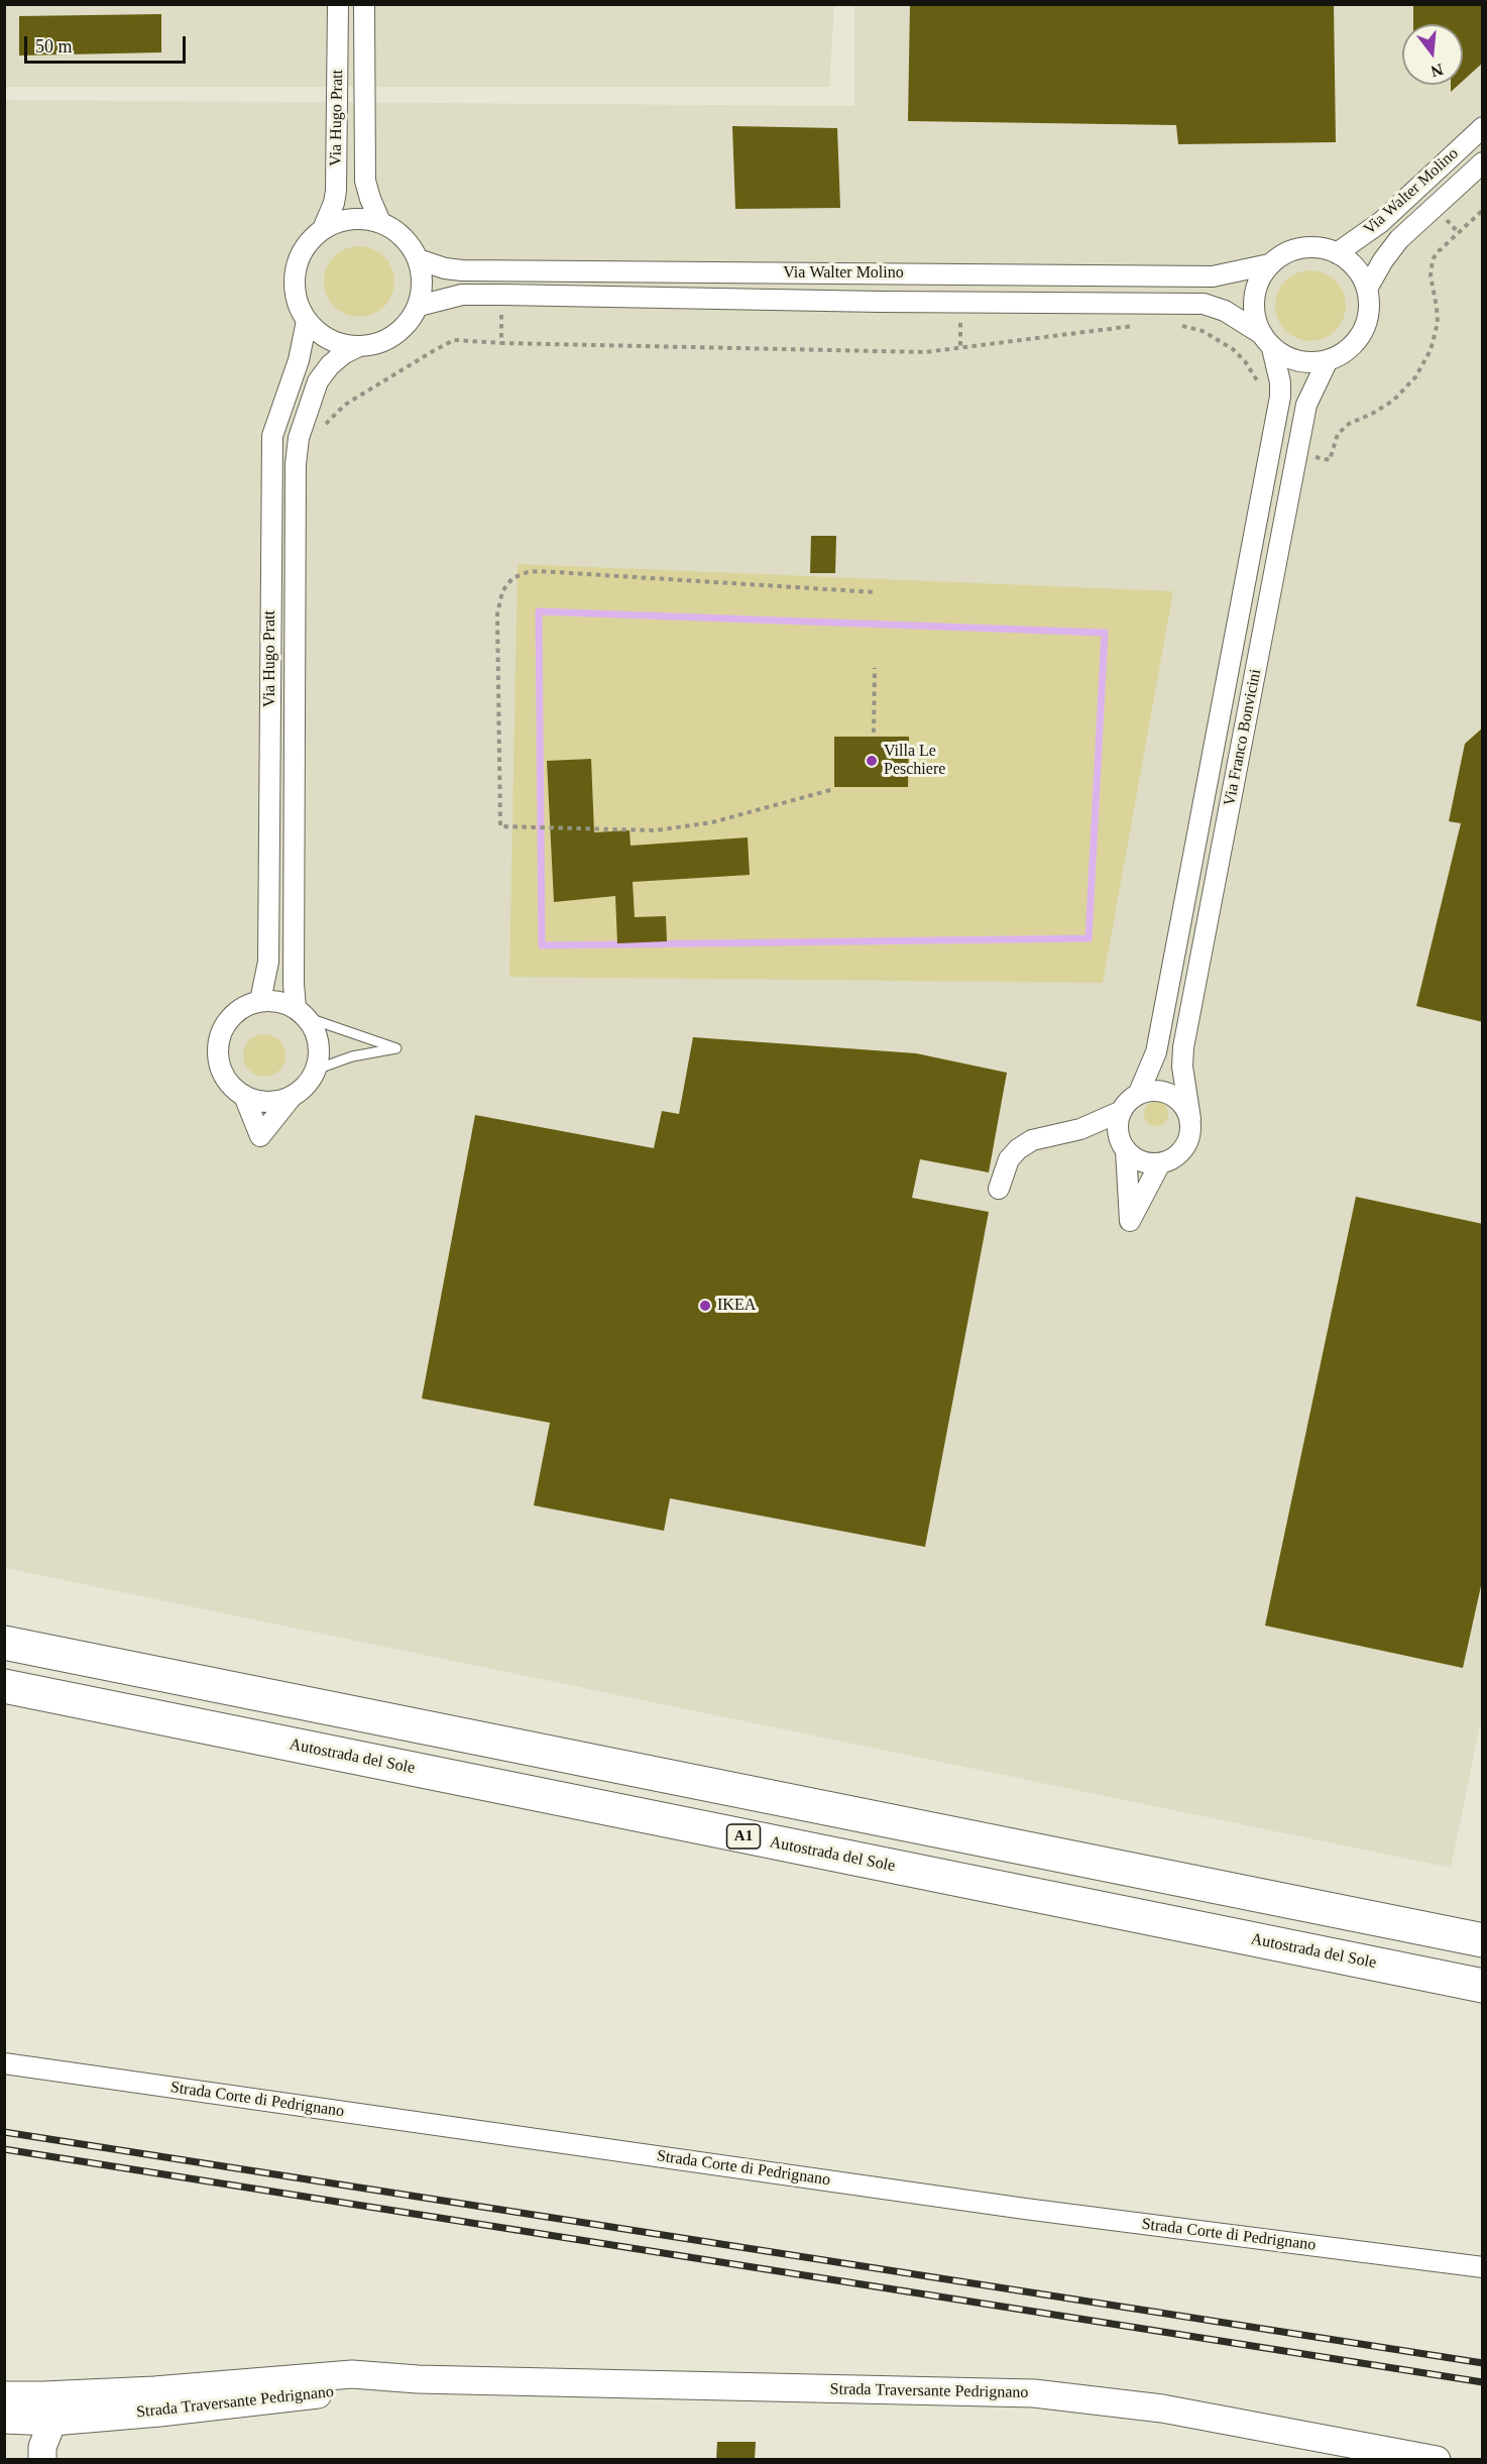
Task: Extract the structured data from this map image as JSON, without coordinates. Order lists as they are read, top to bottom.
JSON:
{
  "streets": {
    "highway": ["Autostrada del Sole", "A1"],
    "street": [
      "Via Hugo Pratt",
      "Via Walter Molino",
      "Via Franco Bonvicini",
      "Strada Corte di Pedrignano",
      "Strada Traversante Pedrignano"
    ]
  },
  "crossings": [
    ["Via Hugo Pratt", "Via Walter Molino"],
    ["Via Walter Molino", "Via Franco Bonvicini"]
  ],
  "places": ["Villa Le Peschiere", "IKEA"],
  "scale_bar": "50 m",
  "north": "bottom"
}
